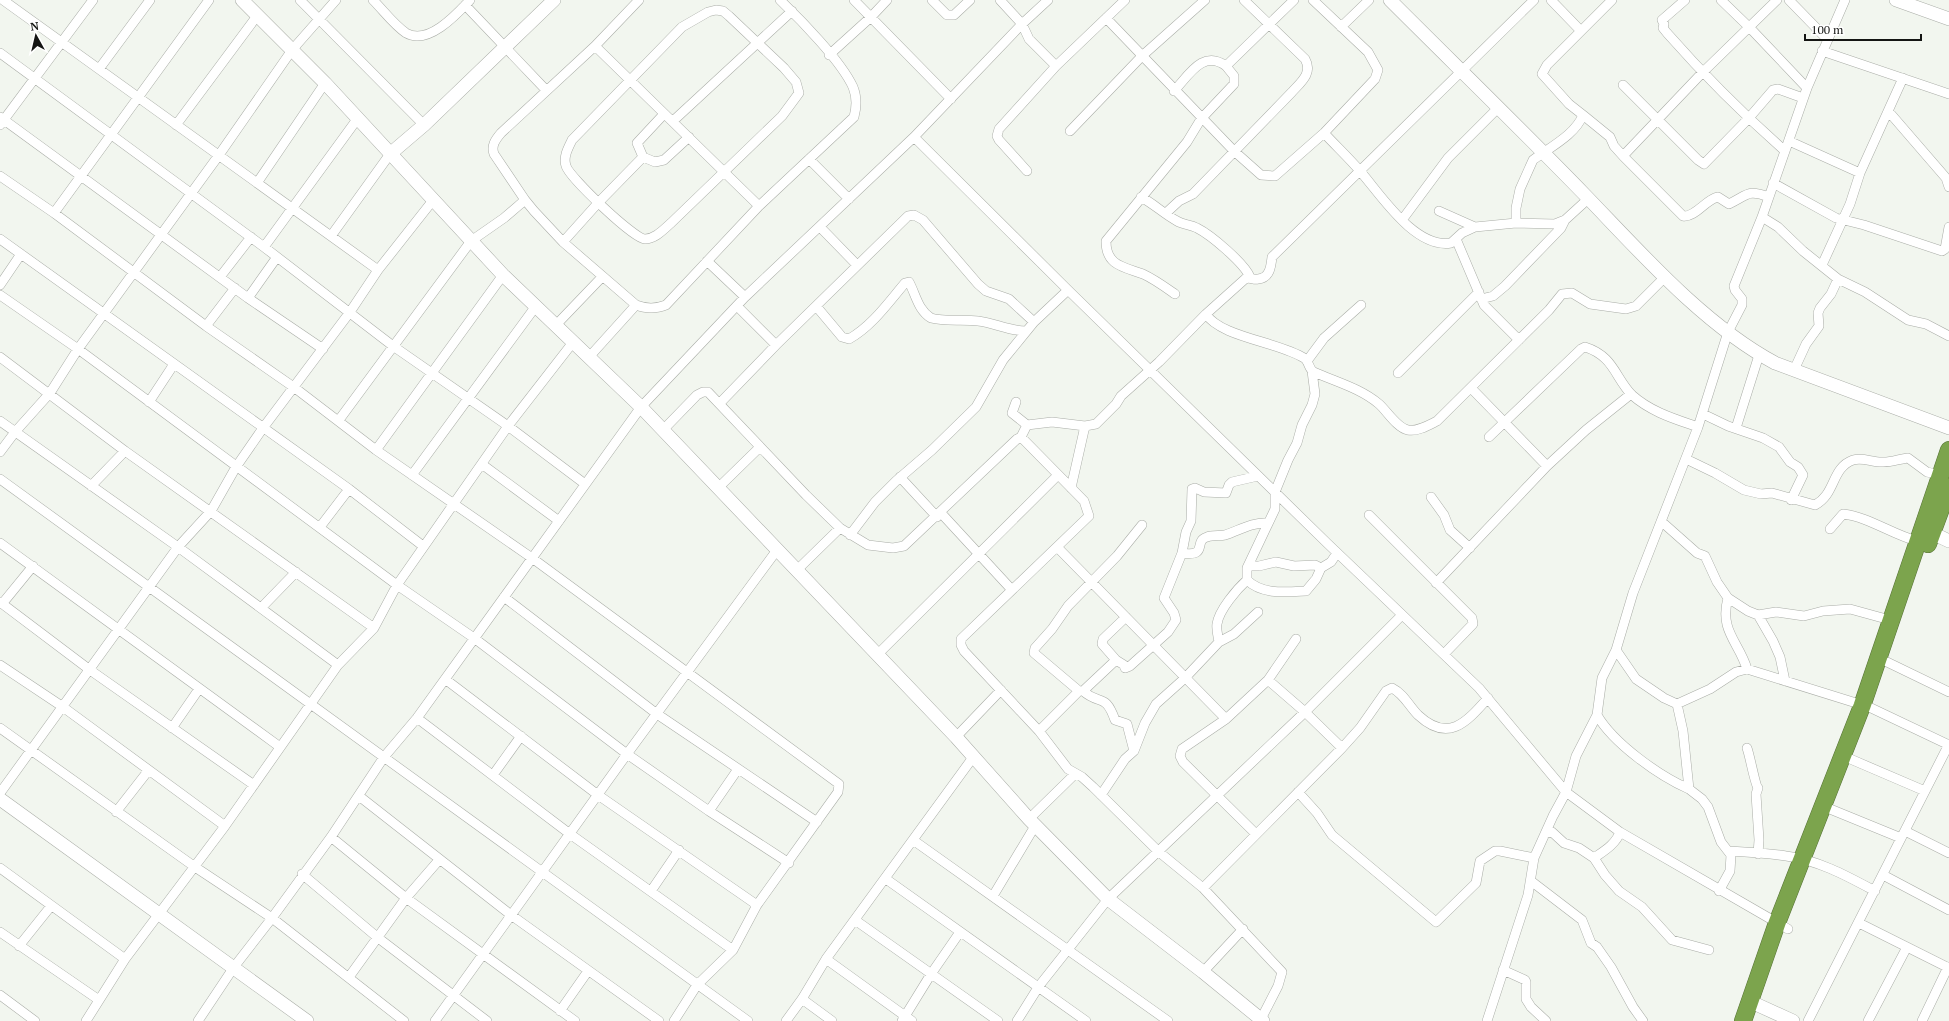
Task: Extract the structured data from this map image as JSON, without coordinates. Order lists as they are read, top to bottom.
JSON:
{
  "scale_bar": "100 m",
  "north": "top"
}
